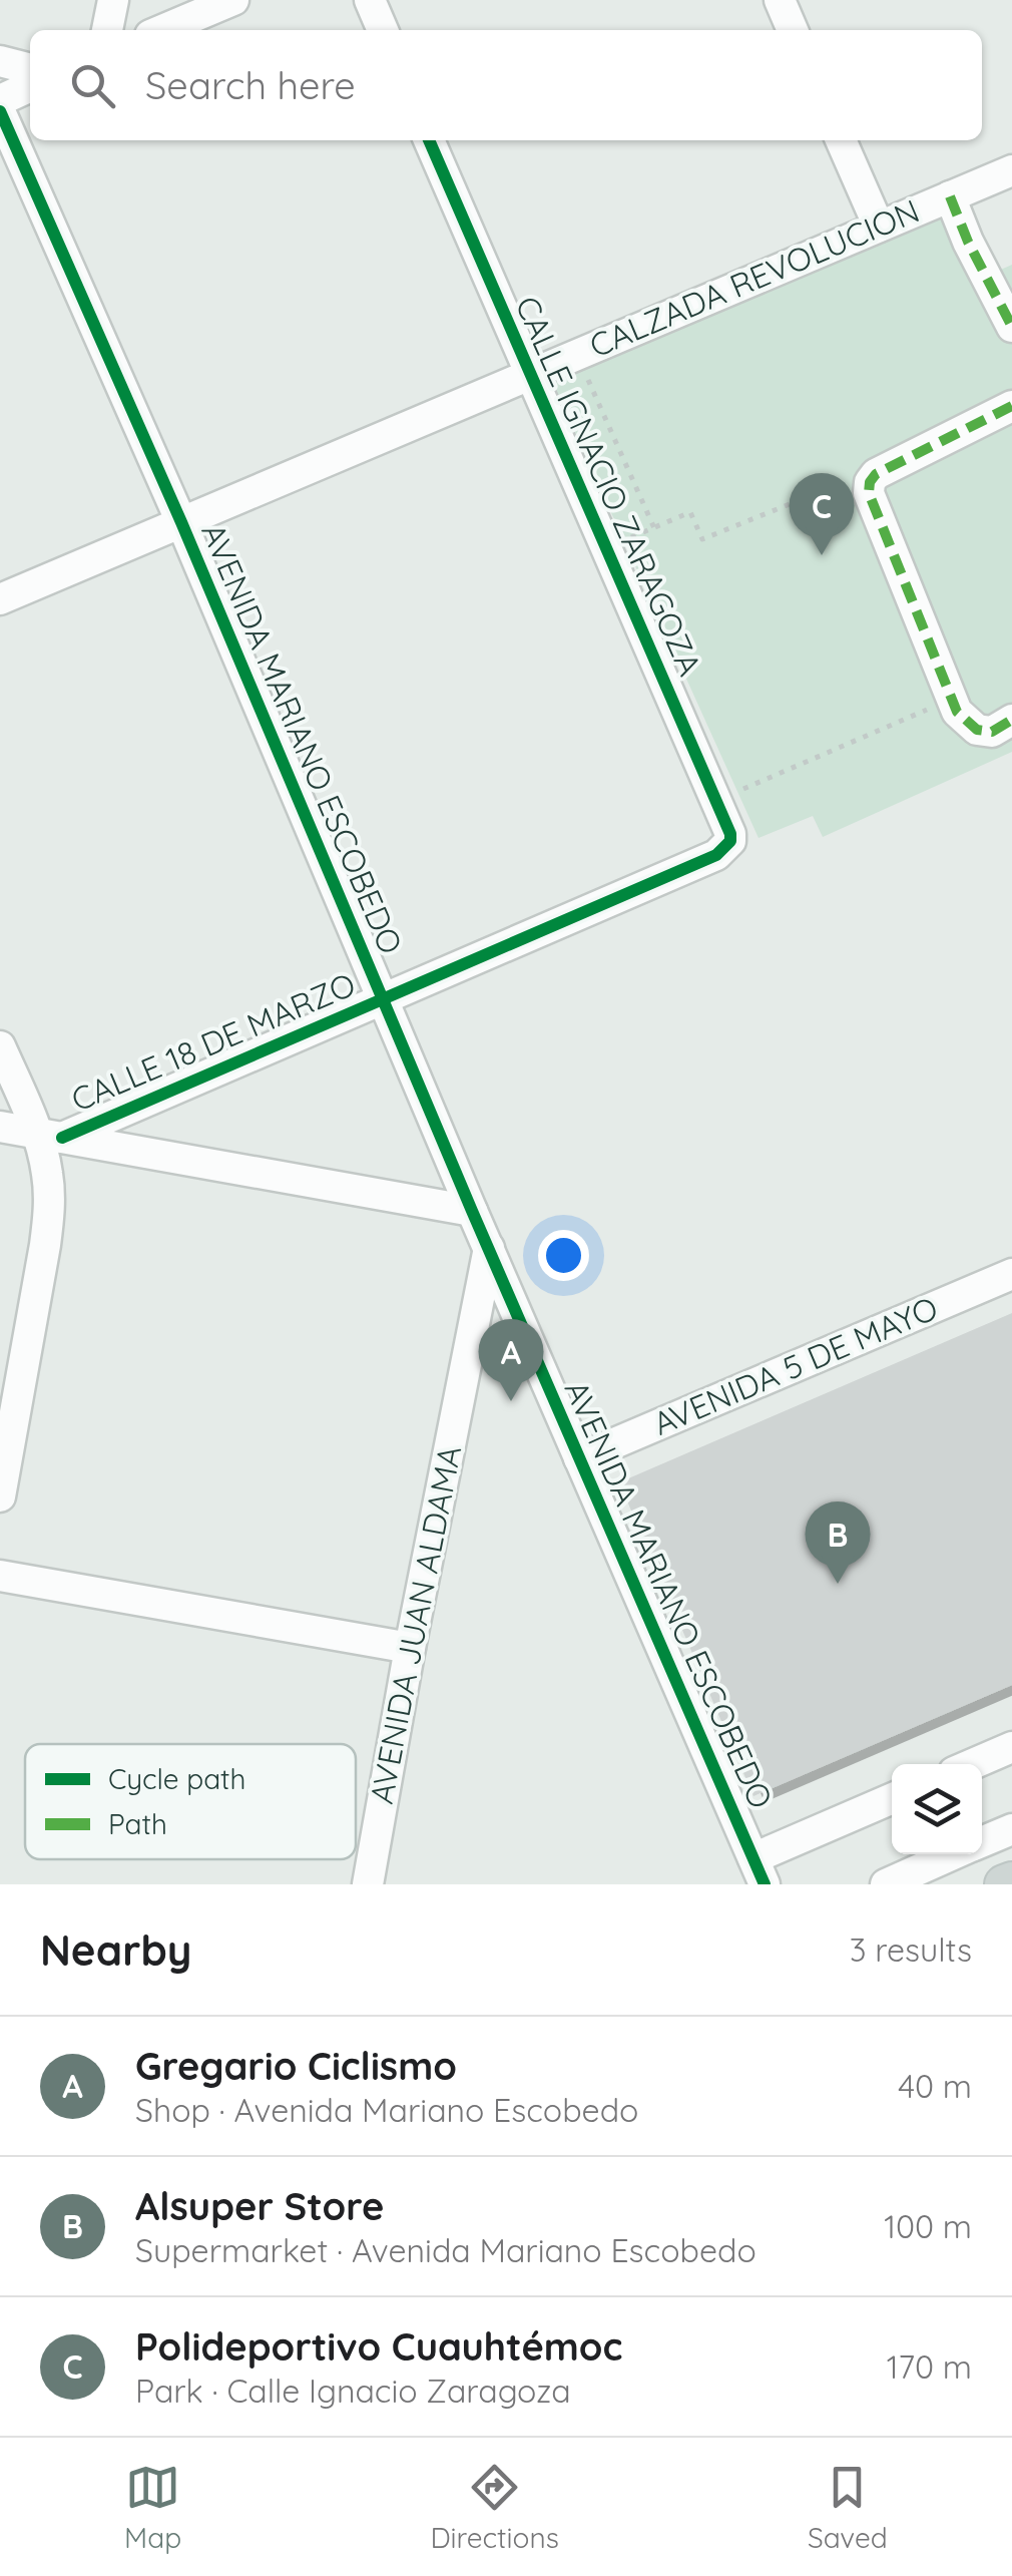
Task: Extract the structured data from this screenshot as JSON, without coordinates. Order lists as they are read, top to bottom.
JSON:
{
  "streets": {
    "street": [
      "CALZADA REVOLUCION",
      "CALLE IGNACIO ZARAGOZA",
      "AVENIDA MARIANO ESCOBEDO",
      "CALLE 18 DE MARZO",
      "AVENIDA 5 DE MAYO",
      "AVENIDA JUAN ALDAMA"
    ]
  },
  "crossings": [
    ["CALZADA REVOLUCION", "CALLE IGNACIO ZARAGOZA"],
    ["CALZADA REVOLUCION", "AVENIDA MARIANO ESCOBEDO"],
    ["CALLE IGNACIO ZARAGOZA", "CALLE 18 DE MARZO"],
    ["AVENIDA MARIANO ESCOBEDO", "CALLE 18 DE MARZO"],
    ["AVENIDA MARIANO ESCOBEDO", "AVENIDA 5 DE MAYO"],
    ["AVENIDA MARIANO ESCOBEDO", "AVENIDA JUAN ALDAMA"]
  ],
  "legend": ["Cycle path", "Path"],
  "page": {
    "search": "Search here",
    "pins": ["C", "A", "B"],
    "heading": ["Nearby", "3 results"],
    "list": [
      {
        "mark": "A",
        "name": "Gregario Ciclismo",
        "note": "Shop · Avenida Mariano Escobedo",
        "value": "40 m"
      },
      {
        "mark": "B",
        "name": "Alsuper Store",
        "note": "Supermarket · Avenida Mariano Escobedo",
        "value": "100 m"
      },
      {
        "mark": "C",
        "name": "Polideportivo Cuauhtémoc",
        "note": "Park · Calle Ignacio Zaragoza",
        "value": "170 m"
      }
    ],
    "nav": ["Map", "Directions", "Saved"]
  }
}
